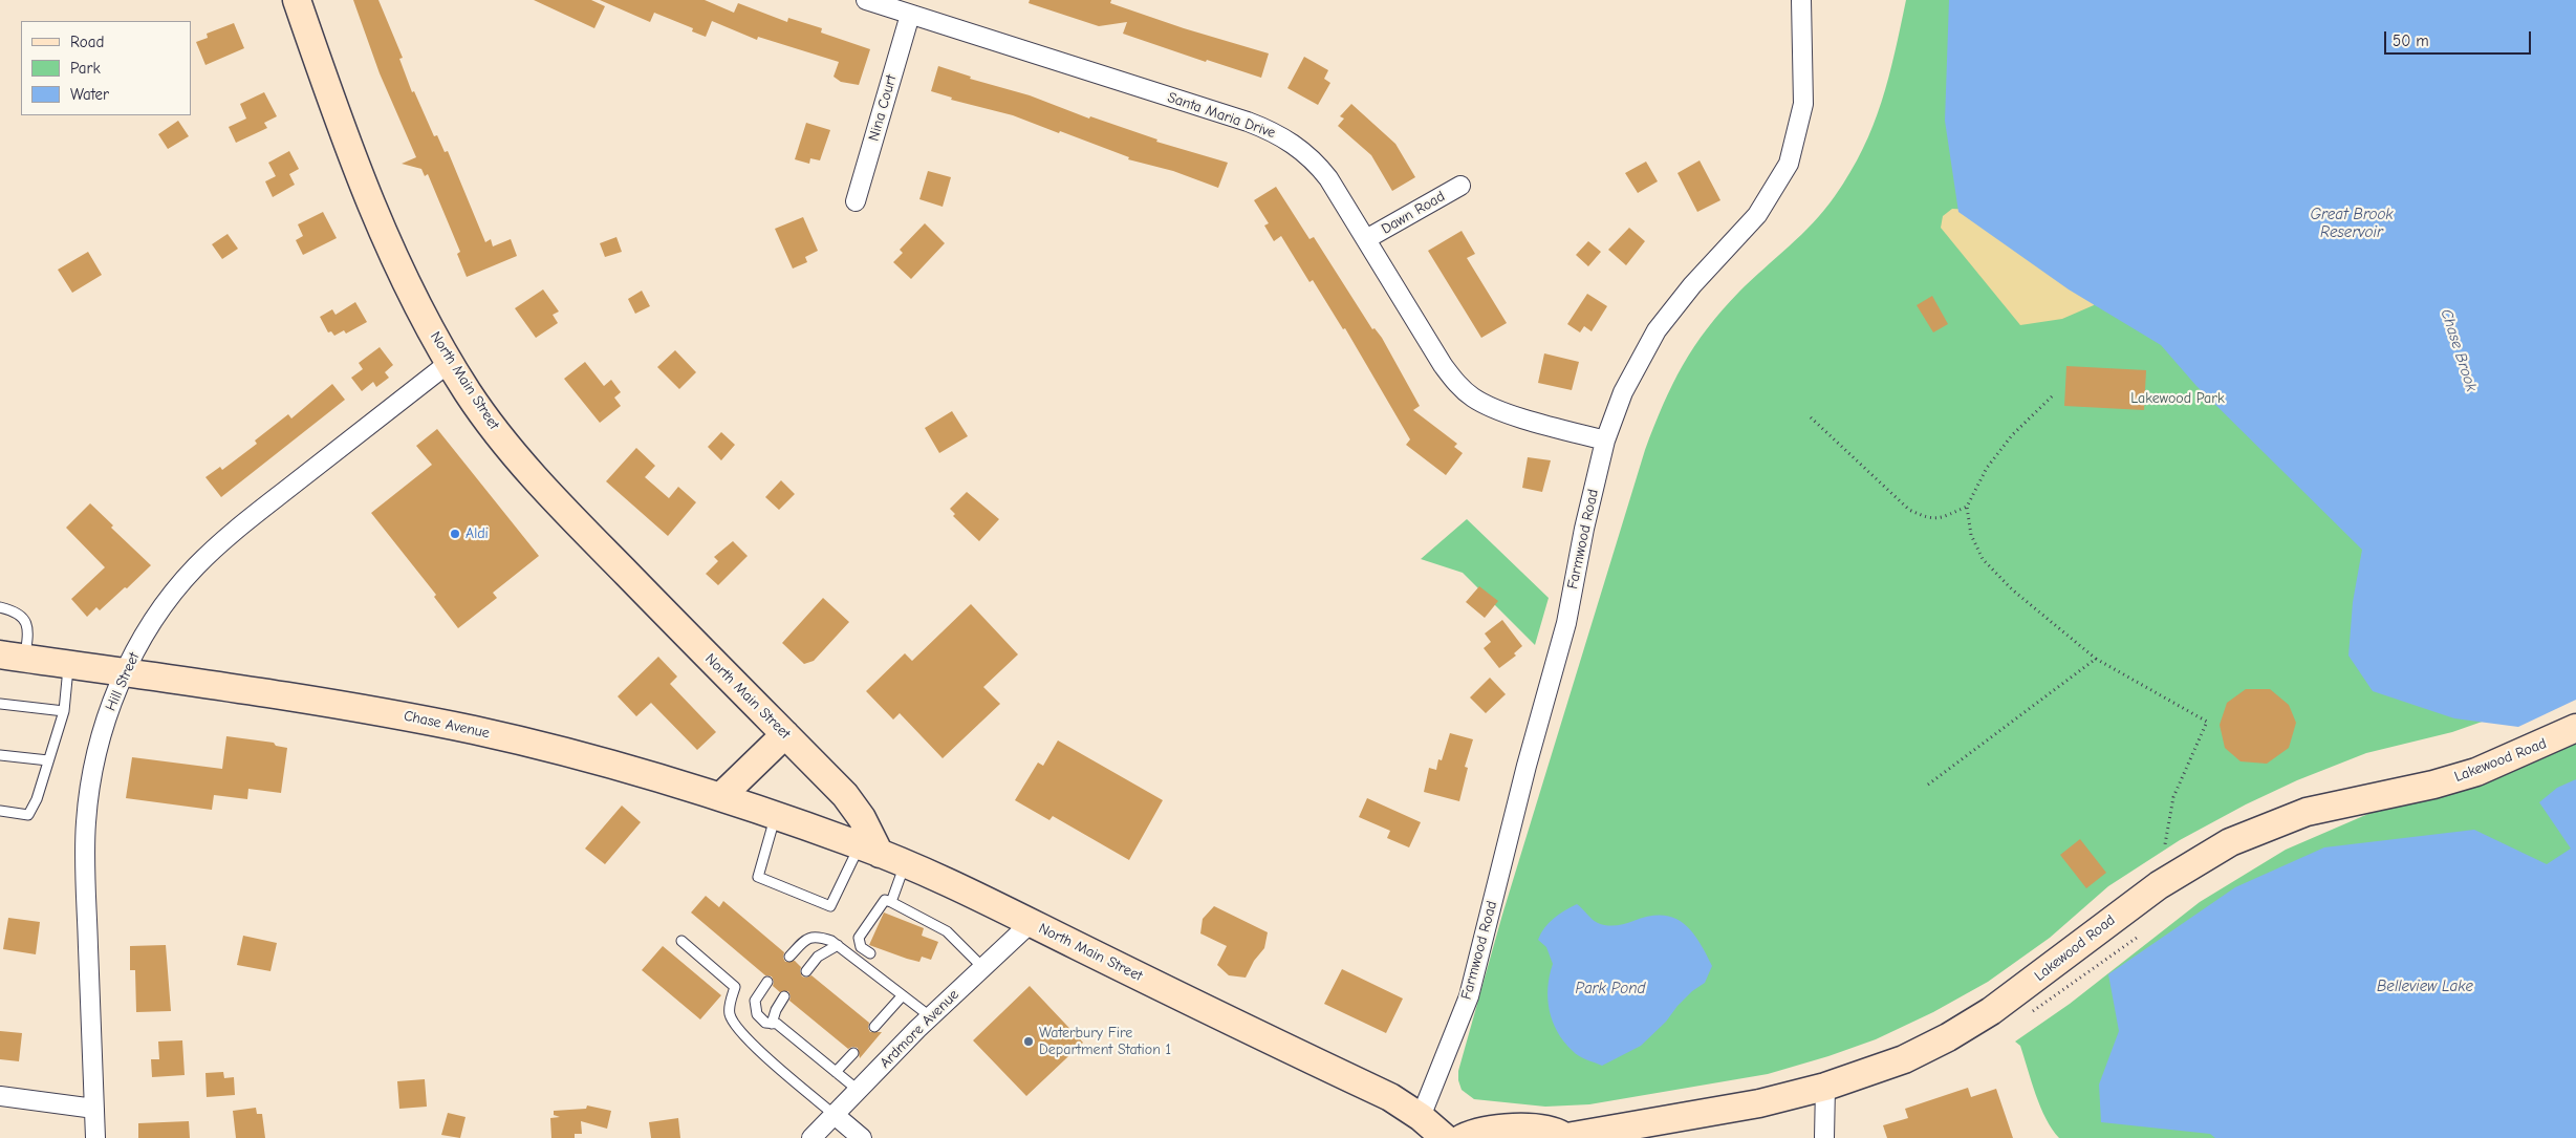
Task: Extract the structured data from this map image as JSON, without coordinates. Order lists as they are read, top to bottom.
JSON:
{
  "streets": {
    "main road": ["North Main Street", "Chase Avenue", "Lakewood Road"],
    "street": [
      "Nina Court",
      "Santa Maria Drive",
      "Dawn Road",
      "Farmwood Road",
      "Hill Street",
      "Ardmore Avenue"
    ]
  },
  "crossings": [
    ["Nina Court", "Santa Maria Drive"],
    ["Santa Maria Drive", "Dawn Road"],
    ["Santa Maria Drive", "Farmwood Road"],
    ["North Main Street", "Farmwood Road"],
    ["North Main Street", "Hill Street"],
    ["North Main Street", "Chase Avenue"],
    ["North Main Street", "Ardmore Avenue"],
    ["Hill Street", "Chase Avenue"]
  ],
  "water": [
    "Great Brook Reservoir",
    "Chase Brook",
    "Belleview Lake",
    "Park Pond"
  ],
  "parks": ["Lakewood Park"],
  "places": ["Aldi", "Waterbury Fire Department Station 1"],
  "legend": ["Road", "Park", "Water"],
  "scale_bar": "50 m"
}
